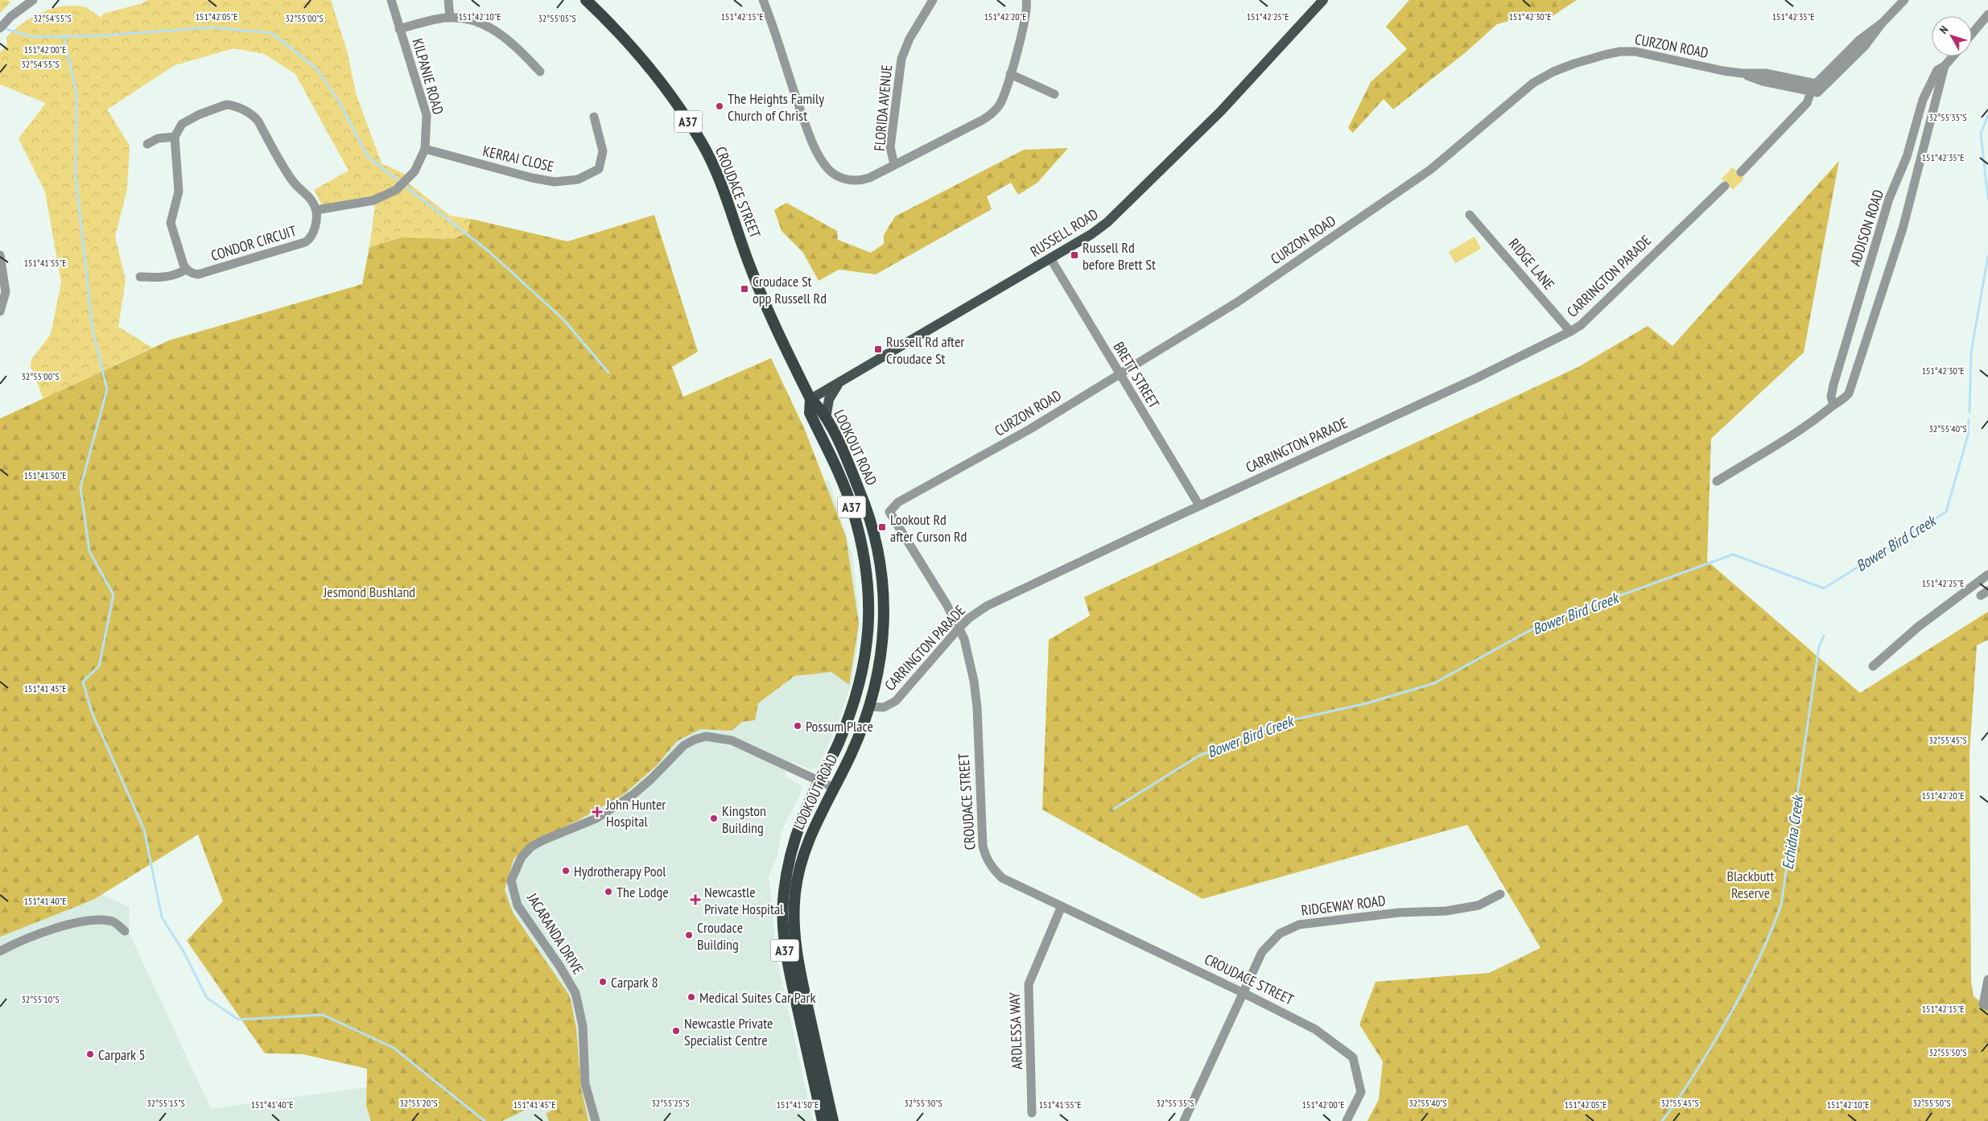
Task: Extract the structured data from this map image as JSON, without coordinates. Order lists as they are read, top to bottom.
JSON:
{
  "streets": {
    "highway": ["A37", "CROUDACE STREET", "LOOKOUT ROAD"],
    "main road": ["RUSSELL ROAD"],
    "street": [
      "CURZON ROAD",
      "KILPANIE ROAD",
      "FLORIDA AVENUE",
      "KERRAI CLOSE",
      "ADDISON ROAD",
      "CONDOR CIRCUIT",
      "RIDGE LANE",
      "CARRINGTON PARADE",
      "BRETT STREET",
      "RIDGEWAY ROAD",
      "JACARANDA DRIVE",
      "ARDLESSA WAY"
    ]
  },
  "crossings": [
    ["CURZON ROAD", "CROUDACE STREET"],
    ["CURZON ROAD", "BRETT STREET"],
    ["KILPANIE ROAD", "KERRAI CLOSE"],
    ["KILPANIE ROAD", "CONDOR CIRCUIT"],
    ["CROUDACE STREET", "RUSSELL ROAD"],
    ["CROUDACE STREET", "CARRINGTON PARADE"],
    ["CROUDACE STREET", "LOOKOUT ROAD"],
    ["CROUDACE STREET", "RIDGEWAY ROAD"],
    ["CROUDACE STREET", "ARDLESSA WAY"],
    ["RUSSELL ROAD", "BRETT STREET"],
    ["RUSSELL ROAD", "LOOKOUT ROAD"],
    ["RIDGE LANE", "CARRINGTON PARADE"],
    ["CARRINGTON PARADE", "BRETT STREET"],
    ["CARRINGTON PARADE", "LOOKOUT ROAD"],
    ["LOOKOUT ROAD", "JACARANDA DRIVE"]
  ],
  "water": ["Bower Bird Creek", "Echidna Creek"],
  "parks": ["Jesmond Bushland", "Blackbutt Reserve"],
  "places": {
    "other": [
      "The Heights Family Church of Christ",
      "Possum Place",
      "Kingston Building",
      "Hydrotherapy Pool",
      "The Lodge",
      "Croudace Building",
      "Carpark 8",
      "Medical Suites Car Park",
      "Newcastle Private Specialist Centre",
      "Carpark 5"
    ],
    "transit": [
      "Russell Rd before Brett St",
      "Croudace St opp Russell Rd",
      "Russell Rd after Croudace St",
      "Lookout Rd after Curson Rd"
    ],
    "health": ["John Hunter Hospital", "Newcastle Private Hospital"]
  },
  "north": "top left",
  "coordinates": [
    "151°42'20\"E",
    "151°42'05\"E",
    "151°42'10\"E",
    "151°42'15\"E",
    "151°42'25\"E",
    "151°42'30\"E",
    "151°42'35\"E",
    "32°54'55\"S",
    "32°55'00\"S",
    "32°55'05\"S",
    "151°42'00\"E",
    "32°55'35\"S",
    "151°41'55\"E",
    "32°55'40\"S",
    "151°41'50\"E",
    "151°41'45\"E",
    "32°55'45\"S",
    "151°41'40\"E",
    "32°55'10\"S",
    "32°55'50\"S",
    "32°55'15\"S",
    "32°55'20\"S",
    "32°55'25\"S",
    "32°55'30\"S"
  ]
}
